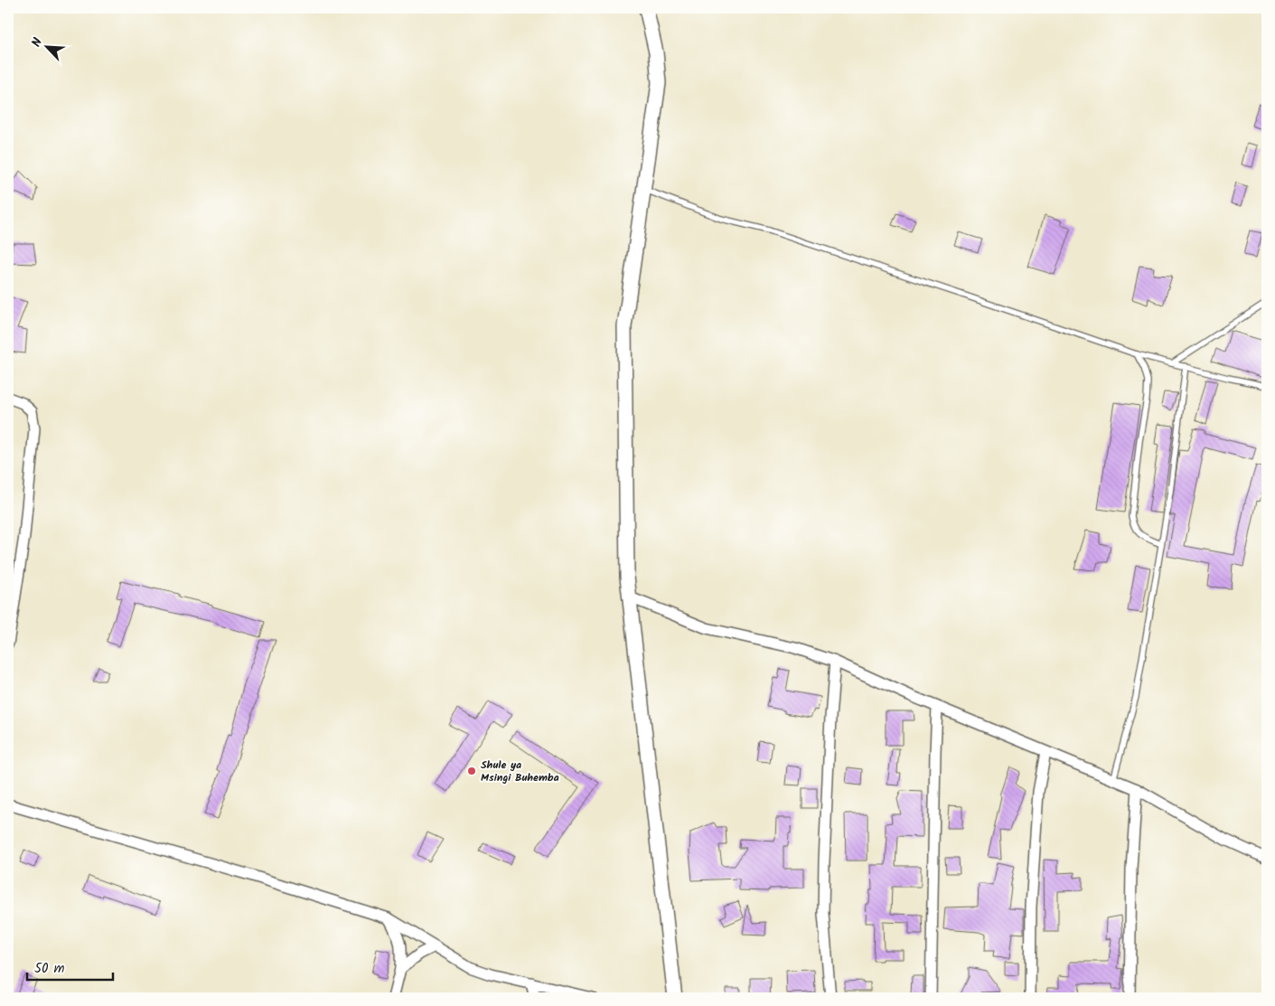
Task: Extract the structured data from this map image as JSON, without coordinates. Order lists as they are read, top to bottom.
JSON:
{
  "places": ["Shule ya Msingi Buhemba"],
  "scale_bar": "50 m",
  "north": "top left"
}
